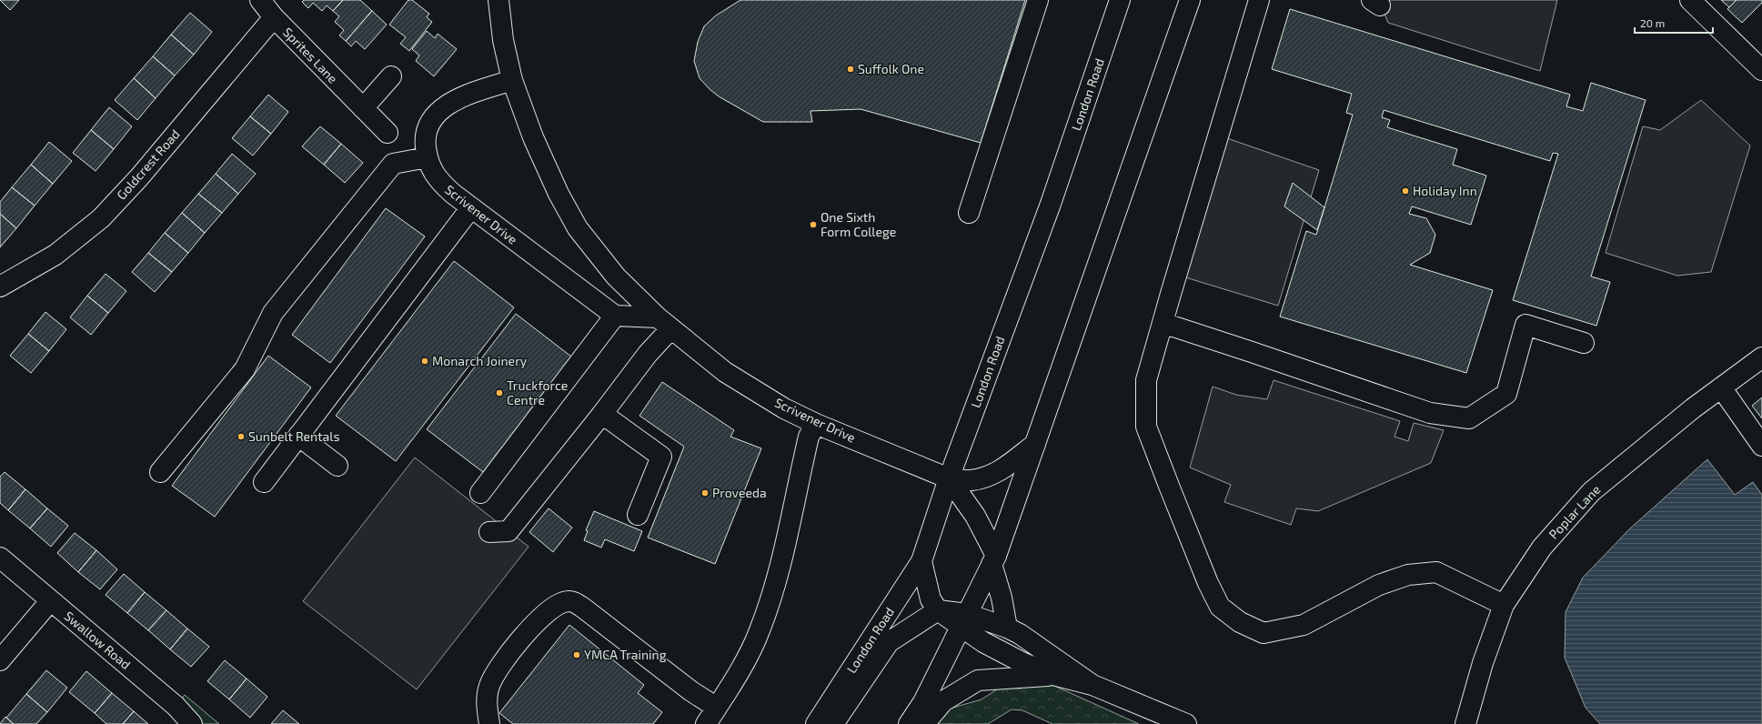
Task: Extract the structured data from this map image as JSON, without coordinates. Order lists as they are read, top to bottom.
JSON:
{
  "streets": {
    "street": [
      "Sprites Lane",
      "London Road",
      "Goldcrest Road",
      "Scrivener Drive",
      "Poplar Lane",
      "Swallow Road"
    ]
  },
  "crossings": [
    ["Sprites Lane", "Goldcrest Road"],
    ["London Road", "Scrivener Drive"]
  ],
  "places": [
    "Suffolk One",
    "Holiday Inn",
    "One Sixth Form College",
    "Monarch Joinery",
    "Truckforce Centre",
    "Sunbelt Rentals",
    "Proveeda",
    "YMCA Training"
  ],
  "scale_bar": "20 m"
}
